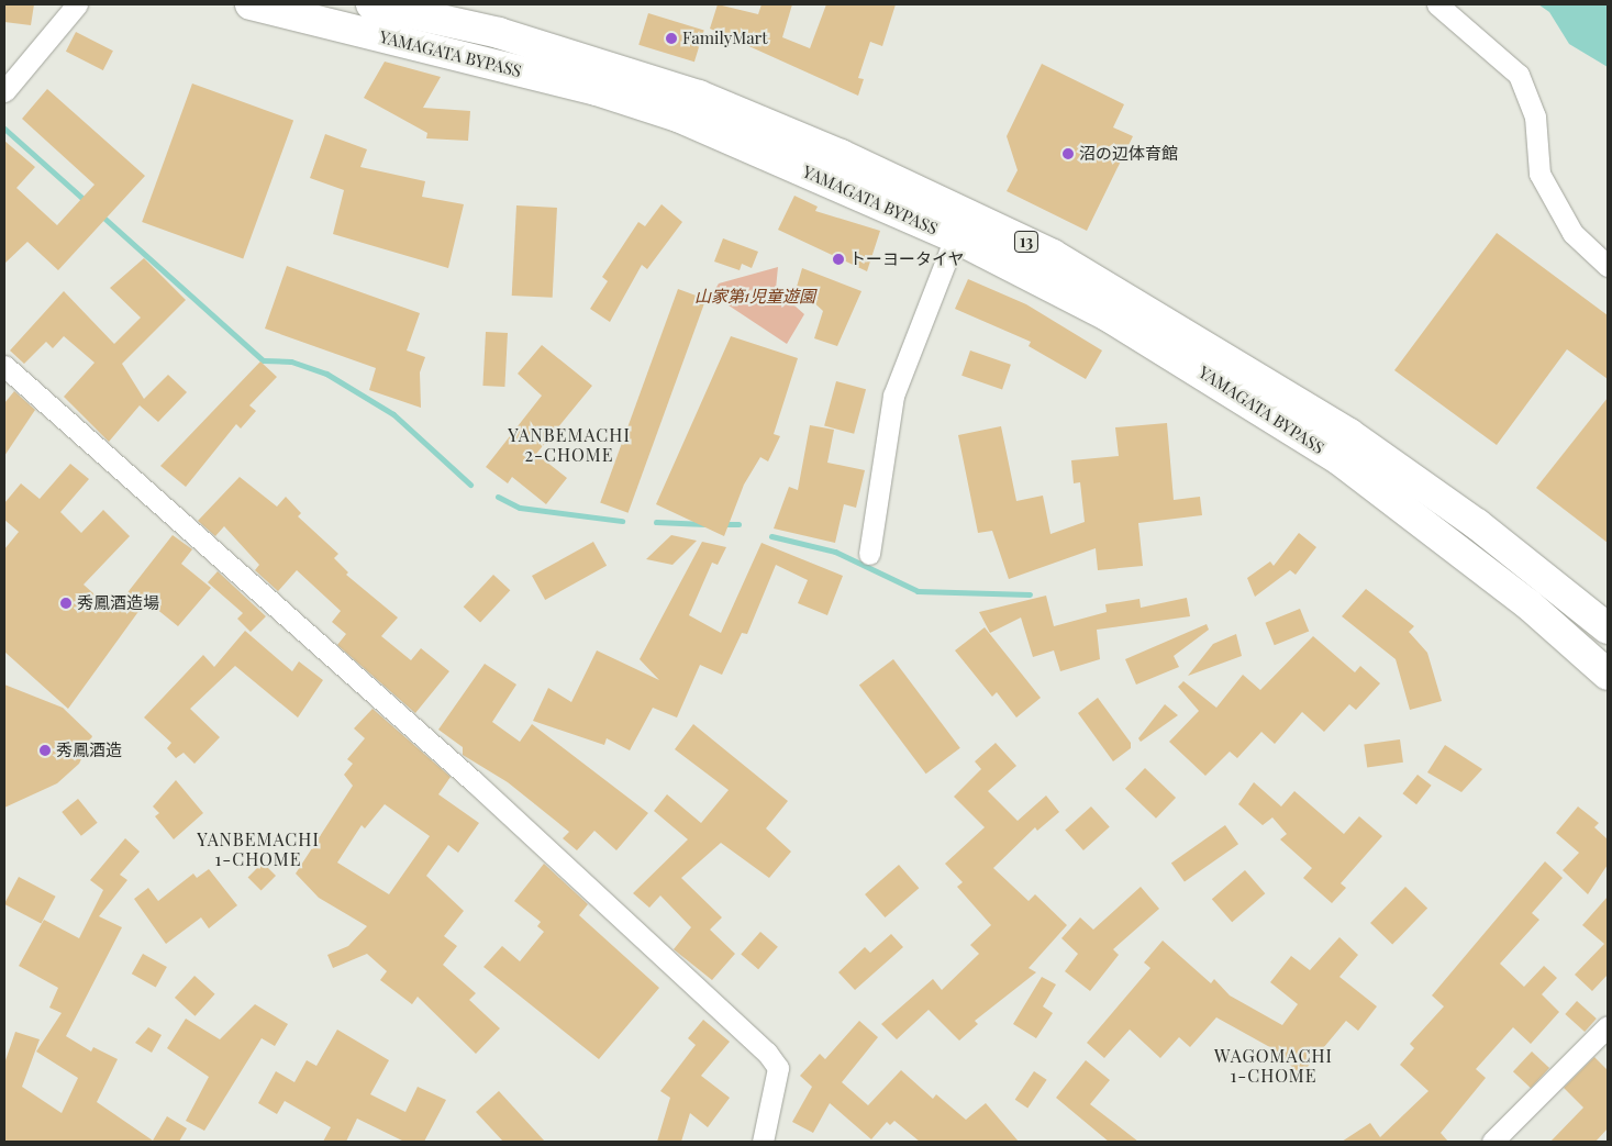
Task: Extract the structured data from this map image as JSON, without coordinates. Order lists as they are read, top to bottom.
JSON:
{
  "streets": {
    "highway": ["YAMAGATA BYPASS", "13"]
  },
  "districts": ["YANBEMACHI 2-CHOME", "YANBEMACHI 1-CHOME", "WAGOMACHI 1-CHOME"],
  "parks": ["山家第1児童遊園"],
  "places": [
    "FamilyMart",
    "沼の辺体育館",
    "トーヨータイヤ",
    "秀鳳酒造場",
    "秀鳳酒造"
  ]
}
